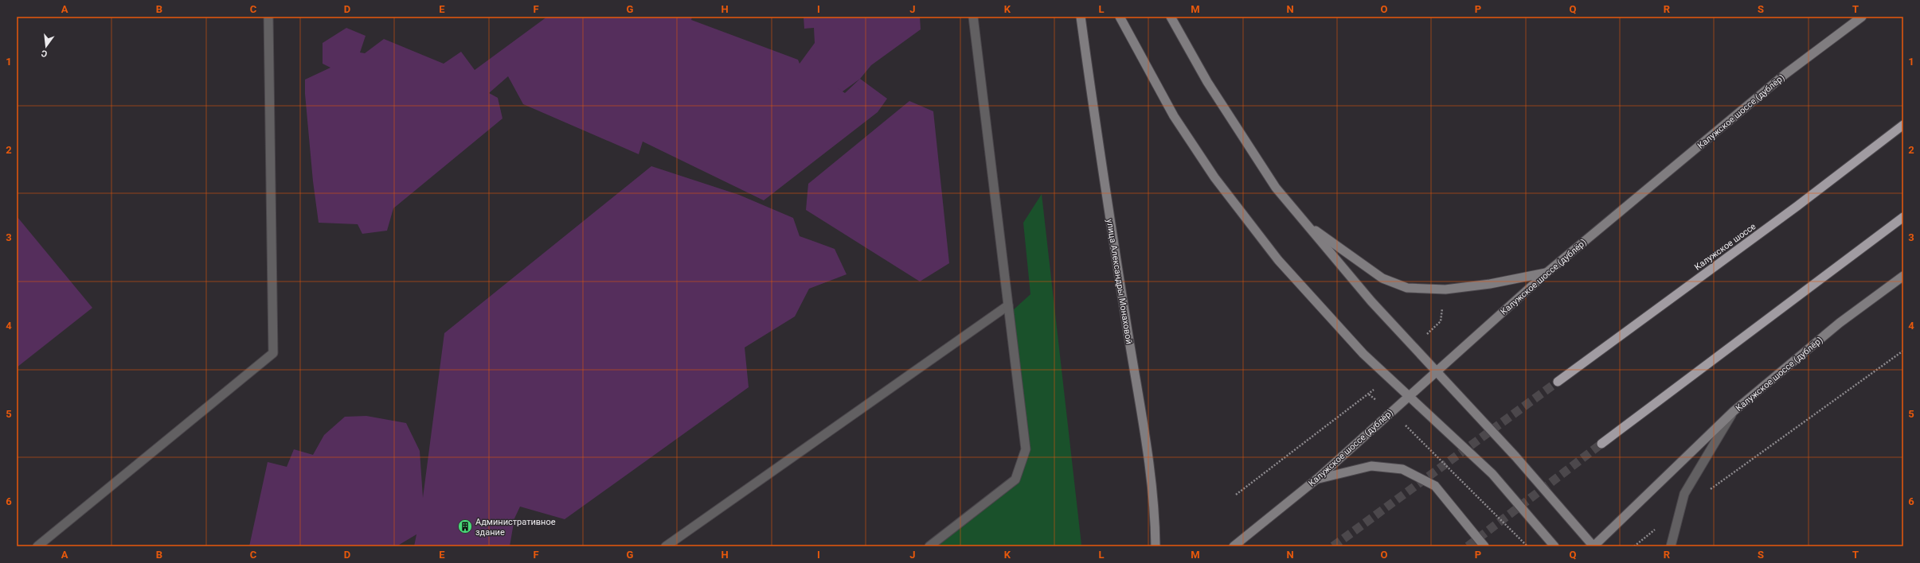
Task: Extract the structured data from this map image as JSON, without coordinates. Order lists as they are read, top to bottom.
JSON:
{
  "streets": {
    "highway": ["Калужское шоссе"],
    "main road": ["Калужское шоссе (дублёр)", "улица Александры Монаховой"]
  },
  "places": {
    "building": ["Административное здание"]
  },
  "north": "bottom",
  "grid": {
    "columns": [
      "A",
      "B",
      "C",
      "D",
      "E",
      "F",
      "G",
      "H",
      "I",
      "J",
      "K",
      "L",
      "M",
      "N",
      "O",
      "P",
      "Q",
      "R",
      "S",
      "T"
    ],
    "rows": [
      "1",
      "2",
      "3",
      "4",
      "5",
      "6"
    ]
  }
}
